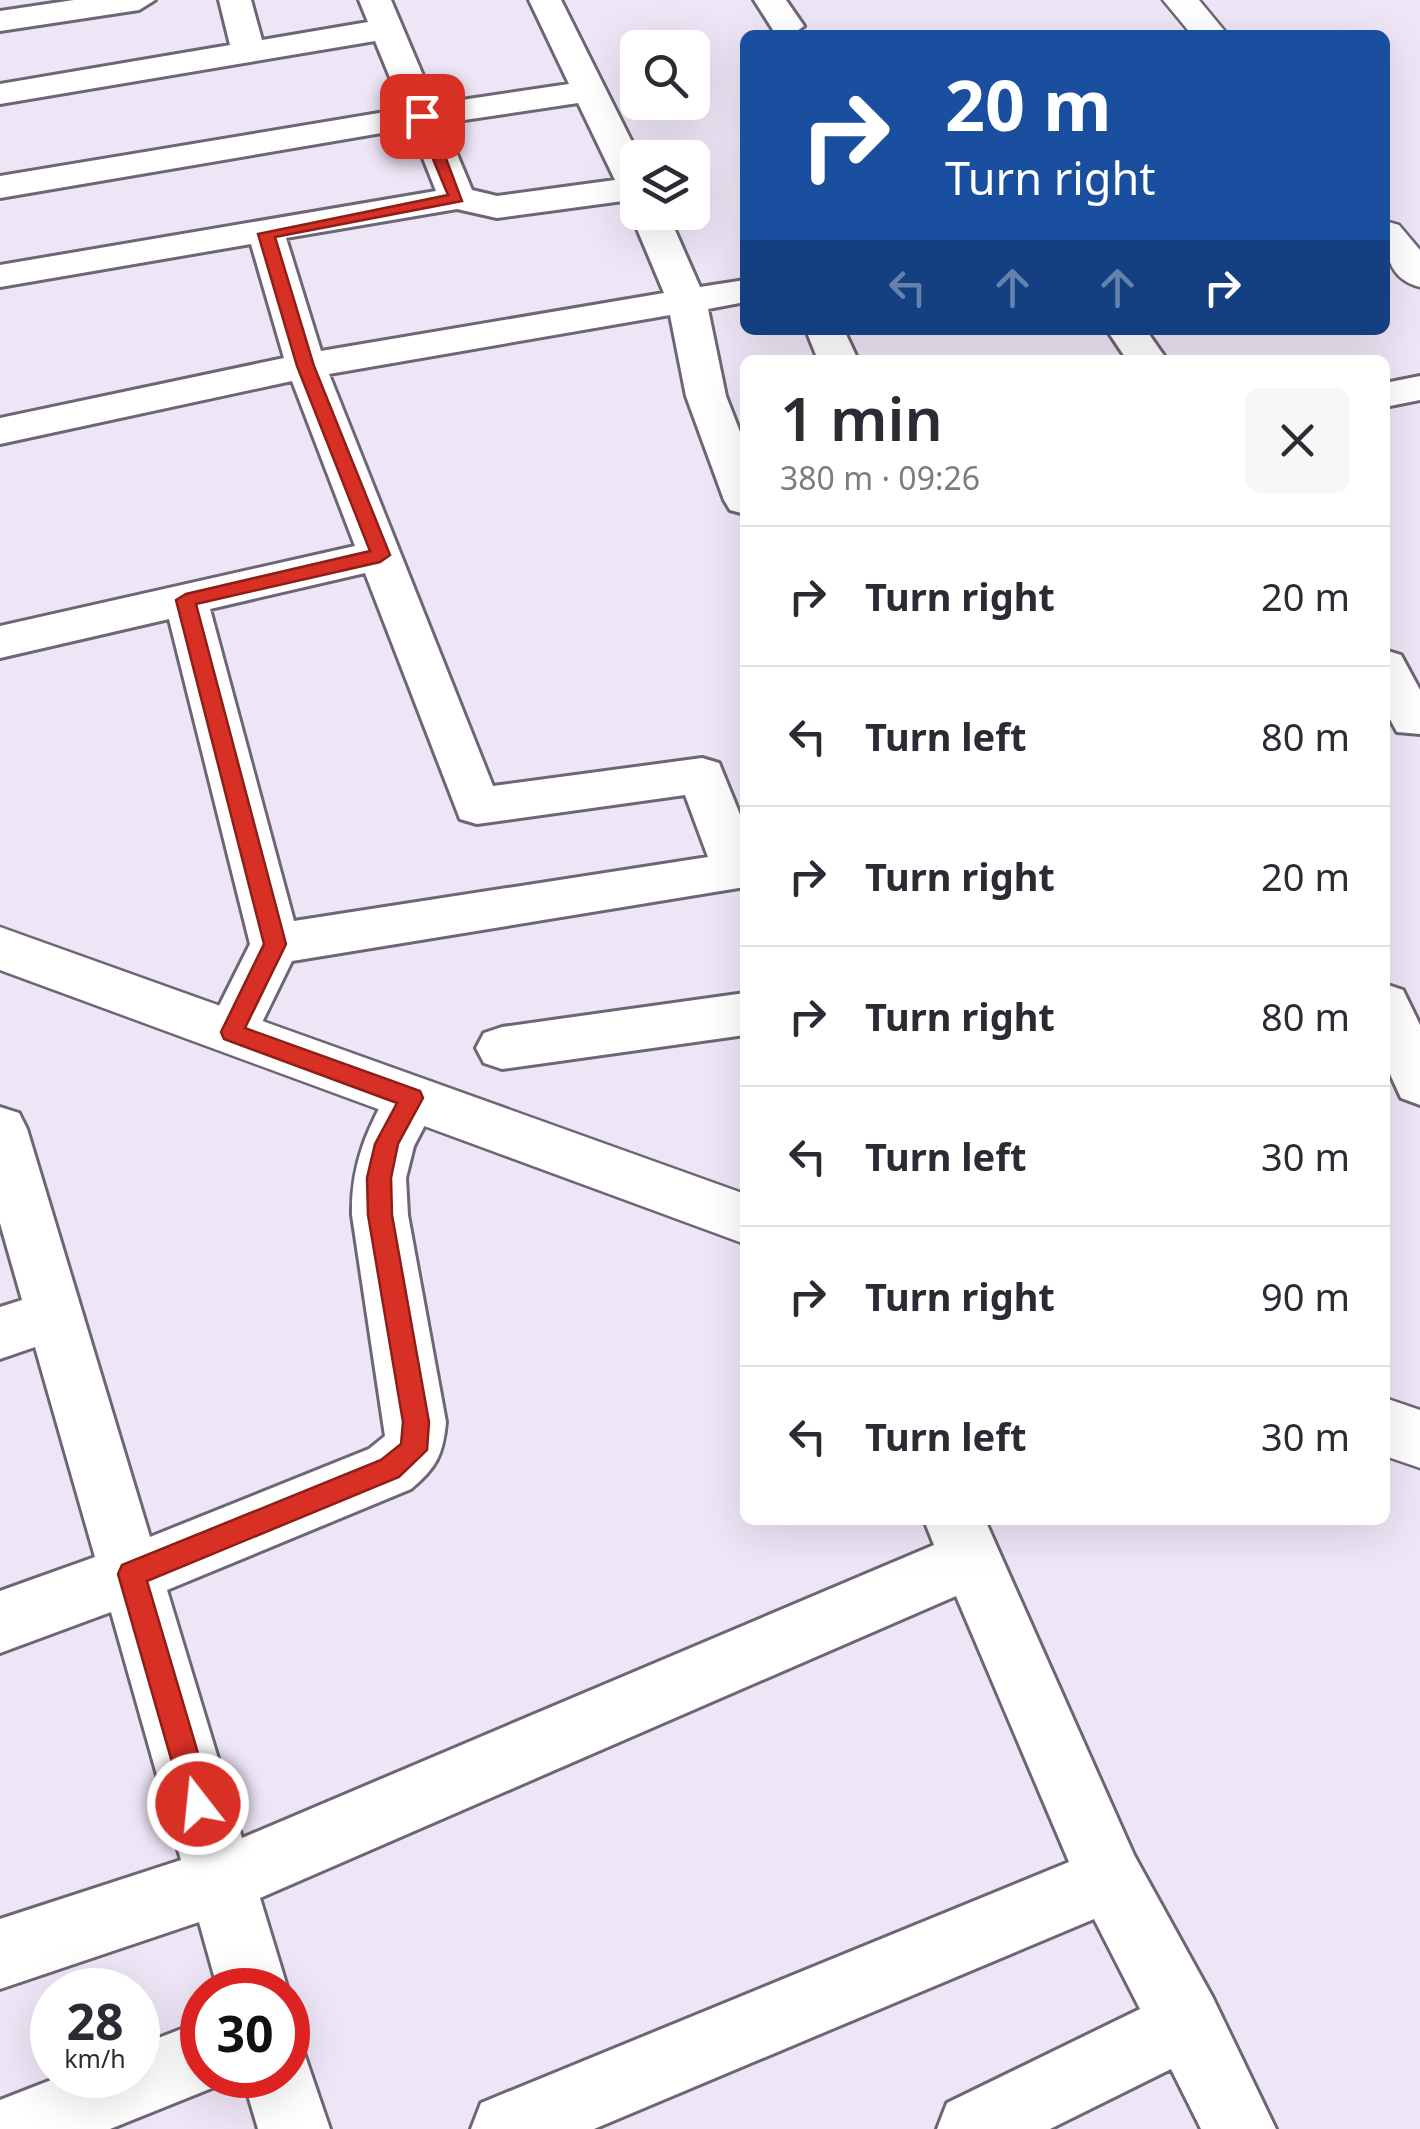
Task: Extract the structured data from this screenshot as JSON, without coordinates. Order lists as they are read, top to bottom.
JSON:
{
  "page": {
    "turn": ["20 m", "Turn right"],
    "heading": ["1 min", "380 m · 09:26"],
    "list": [
      {
        "name": "Turn right",
        "value": "20 m"
      },
      {
        "name": "Turn left",
        "value": "80 m"
      },
      {
        "name": "Turn right",
        "value": "20 m"
      },
      {
        "name": "Turn right",
        "value": "80 m"
      },
      {
        "name": "Turn left",
        "value": "30 m"
      },
      {
        "name": "Turn right",
        "value": "90 m"
      },
      {
        "name": "Turn left",
        "value": "30 m"
      }
    ],
    "speed": "28 km/h",
    "limit": "30"
  }
}
